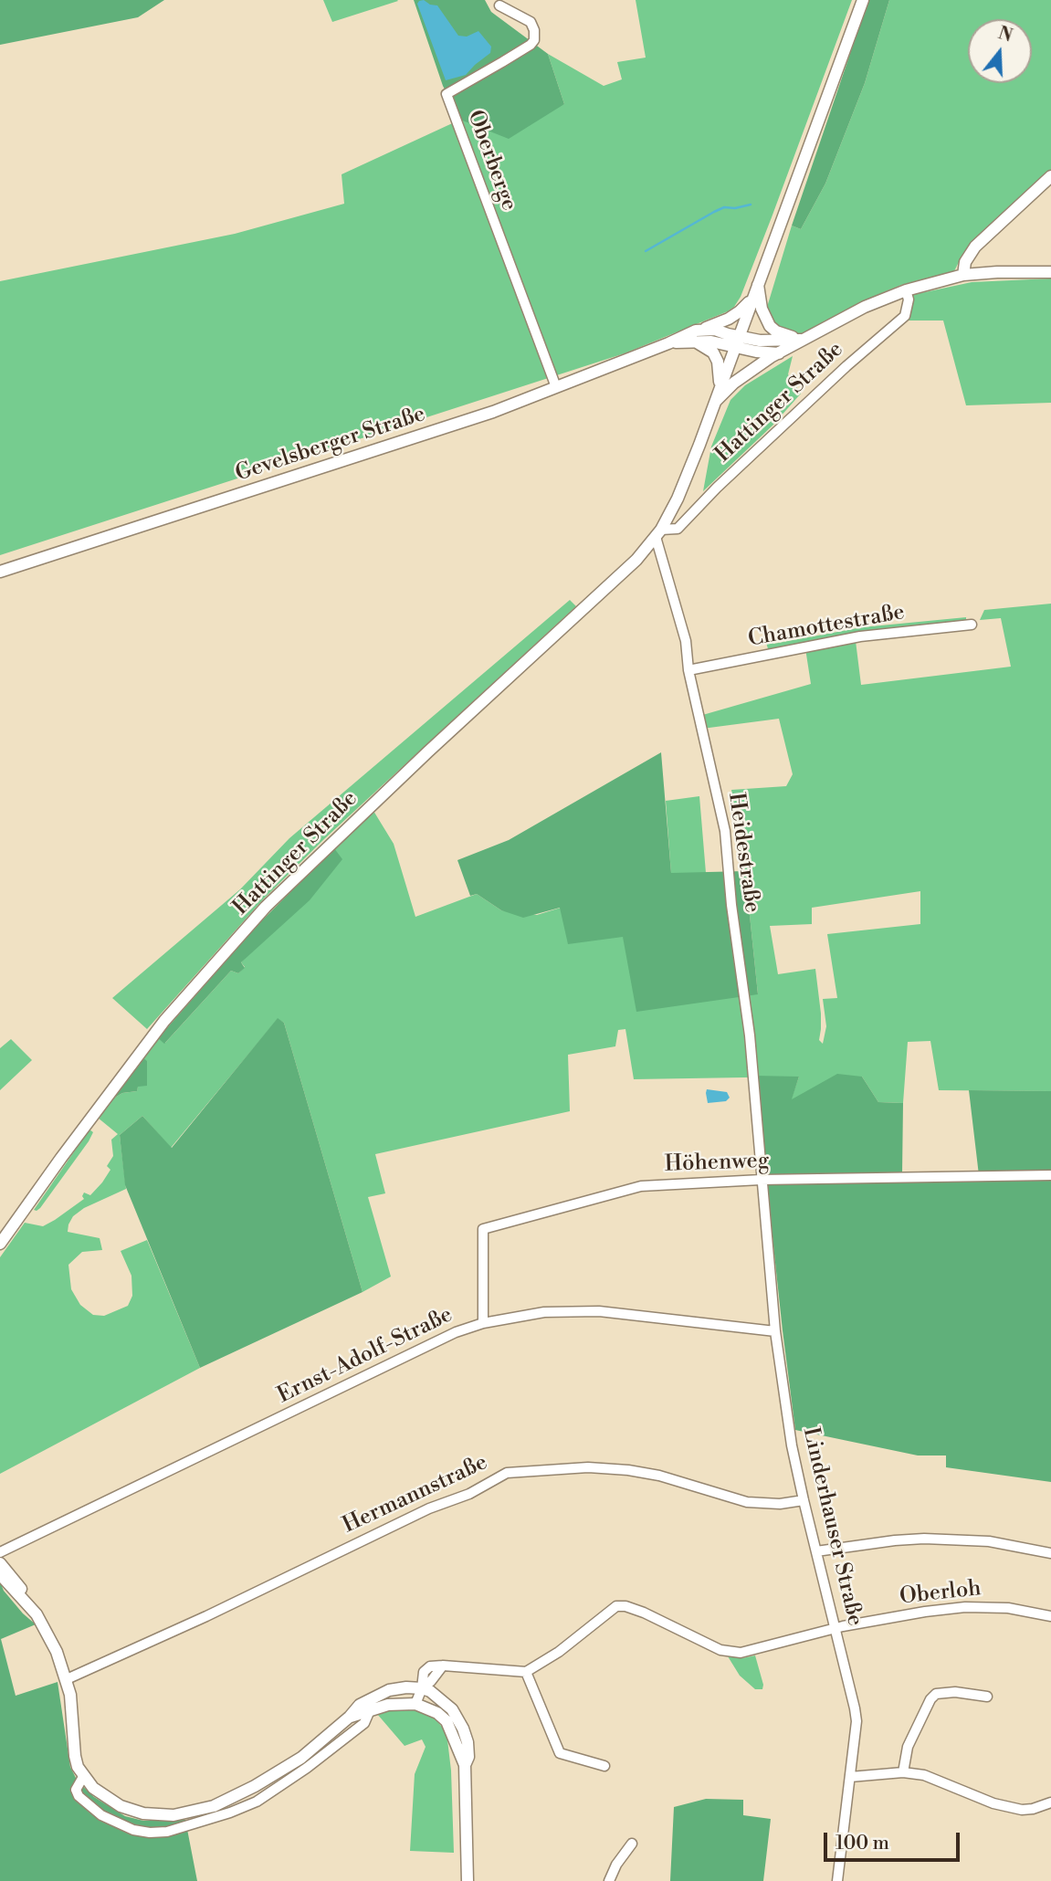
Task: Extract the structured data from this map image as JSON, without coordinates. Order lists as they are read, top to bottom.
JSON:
{
  "streets": {
    "main road": ["Hattinger Straße", "Gevelsberger Straße"],
    "street": [
      "Oberberge",
      "Chamottestraße",
      "Heidestraße",
      "Höhenweg",
      "Ernst-Adolf-Straße",
      "Hermannstraße",
      "Linderhauser Straße",
      "Oberloh"
    ]
  },
  "crossings": [
    ["Oberberge", "Gevelsberger Straße"],
    ["Hattinger Straße", "Gevelsberger Straße"],
    ["Hattinger Straße", "Heidestraße"],
    ["Chamottestraße", "Heidestraße"],
    ["Heidestraße", "Höhenweg"],
    ["Heidestraße", "Linderhauser Straße"],
    ["Höhenweg", "Ernst-Adolf-Straße"],
    ["Höhenweg", "Linderhauser Straße"],
    ["Ernst-Adolf-Straße", "Linderhauser Straße"],
    ["Hermannstraße", "Linderhauser Straße"],
    ["Linderhauser Straße", "Oberloh"]
  ],
  "scale_bar": "100 m",
  "north": "top"
}
